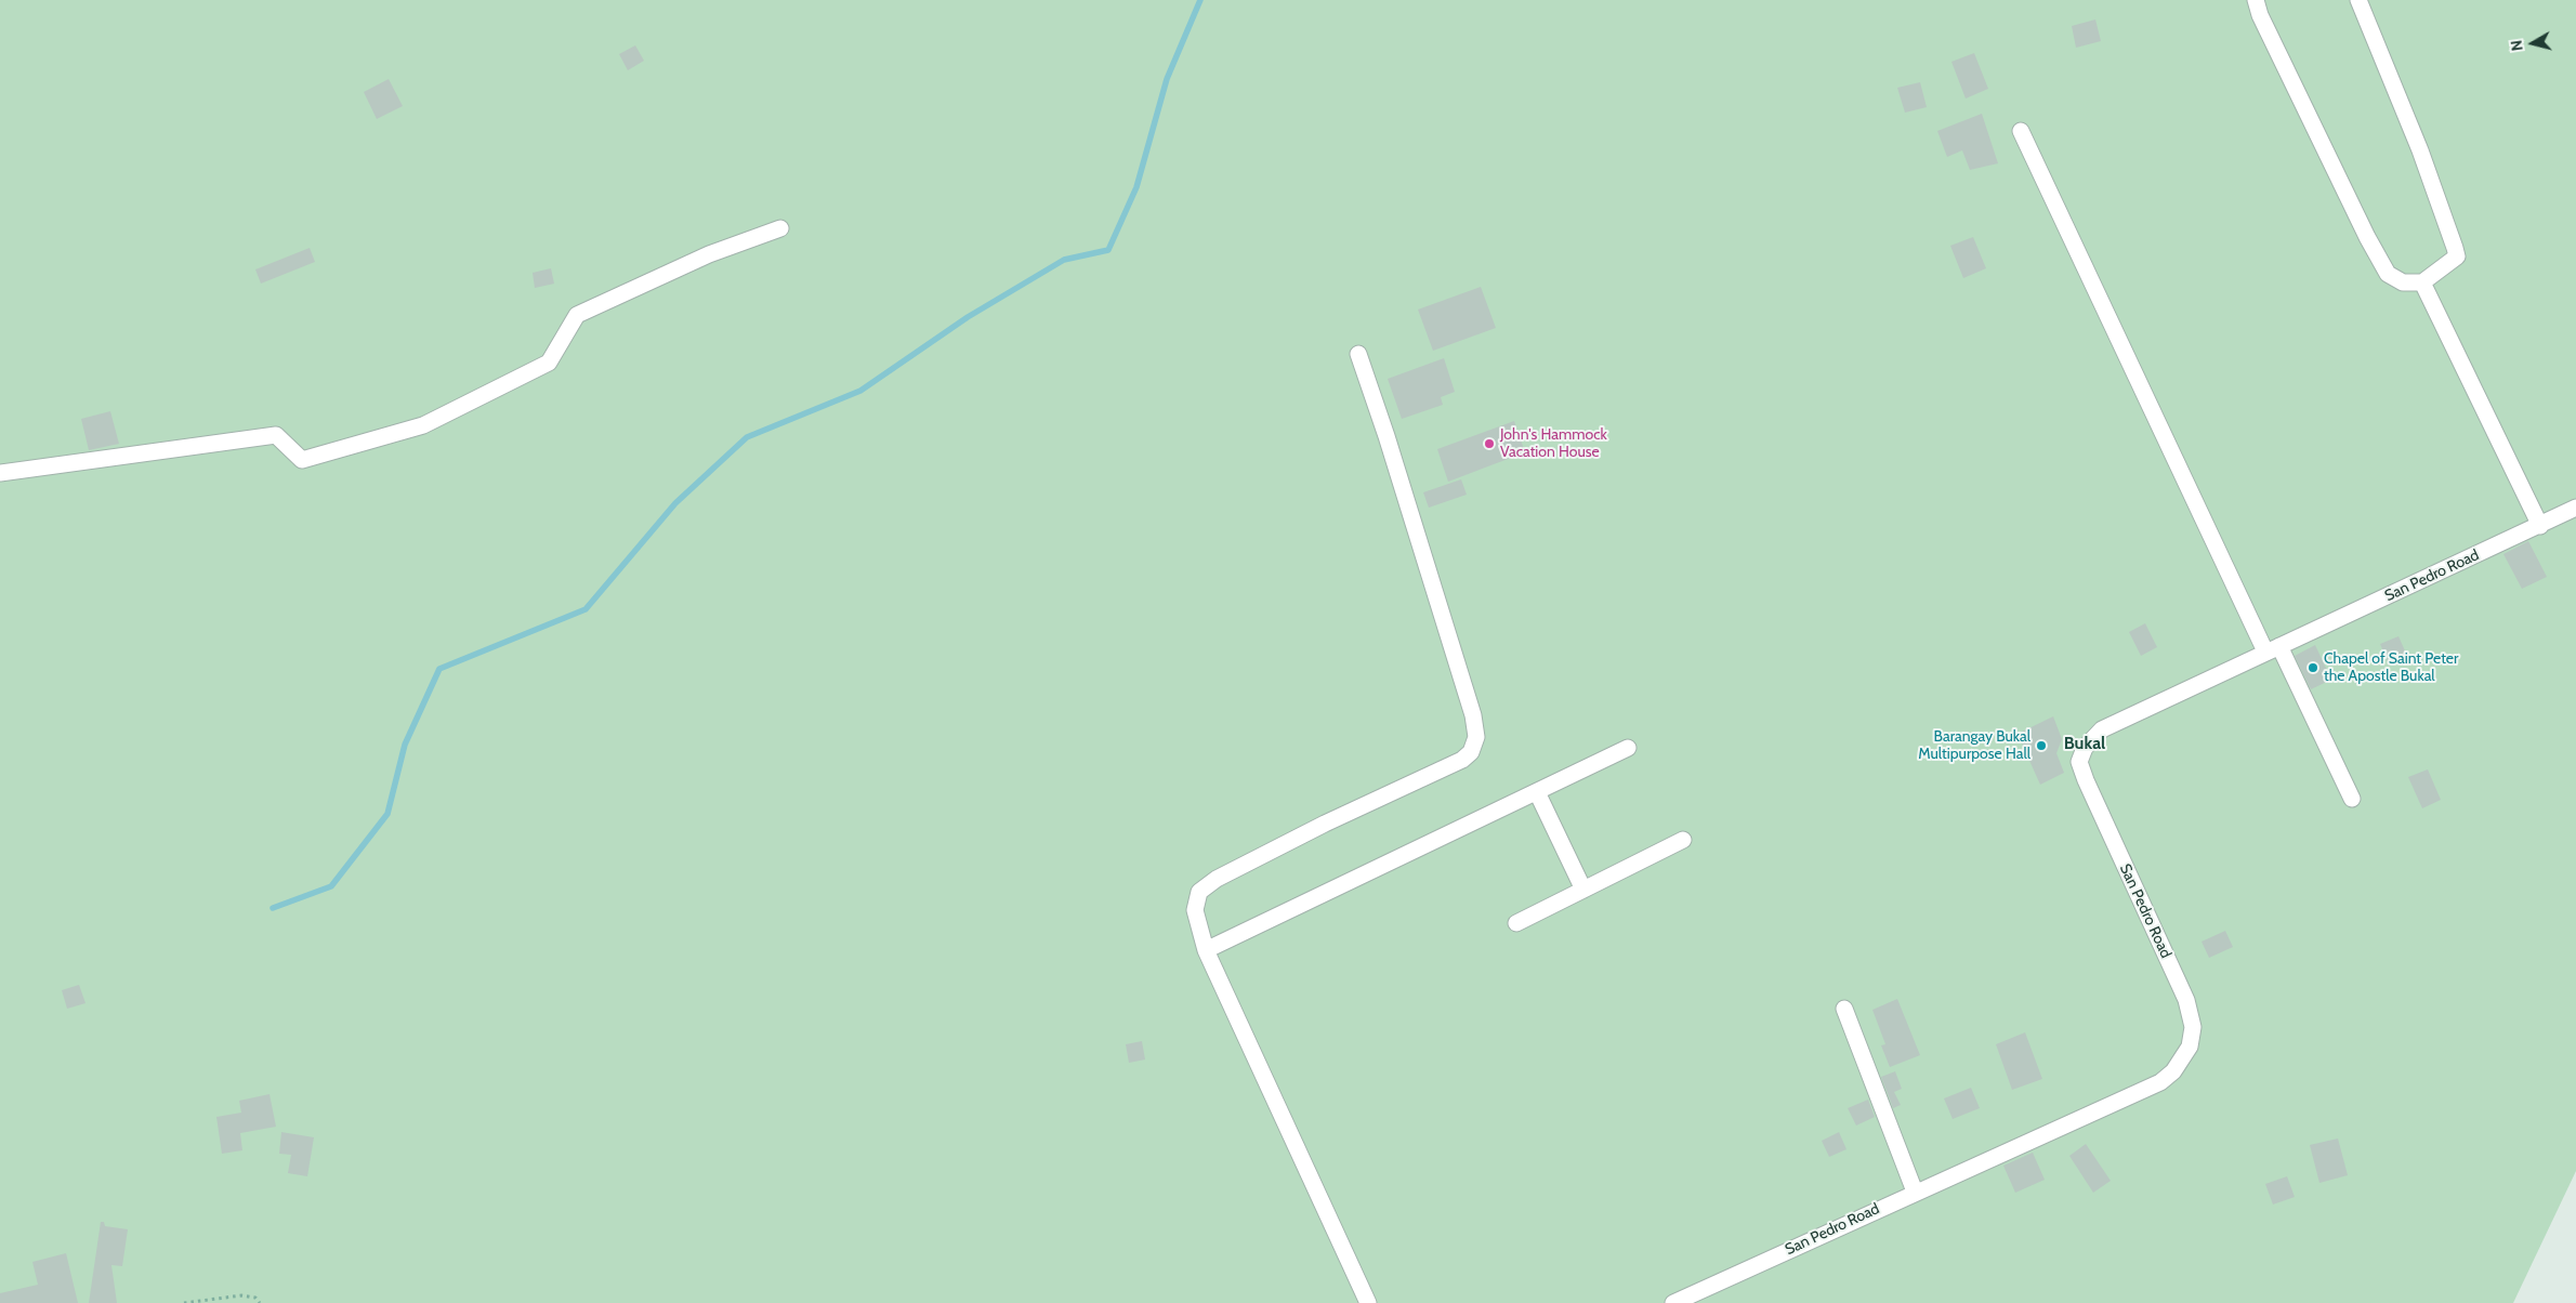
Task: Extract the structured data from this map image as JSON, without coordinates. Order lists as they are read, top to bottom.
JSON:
{
  "streets": {
    "street": ["San Pedro Road"]
  },
  "districts": ["Bukal"],
  "places": ["John's Hammock Vacation House", "Chapel of Saint Peter the Apostle Bukal", "Barangay Bukal Multipurpose Hall"],
  "north": "left"
}
